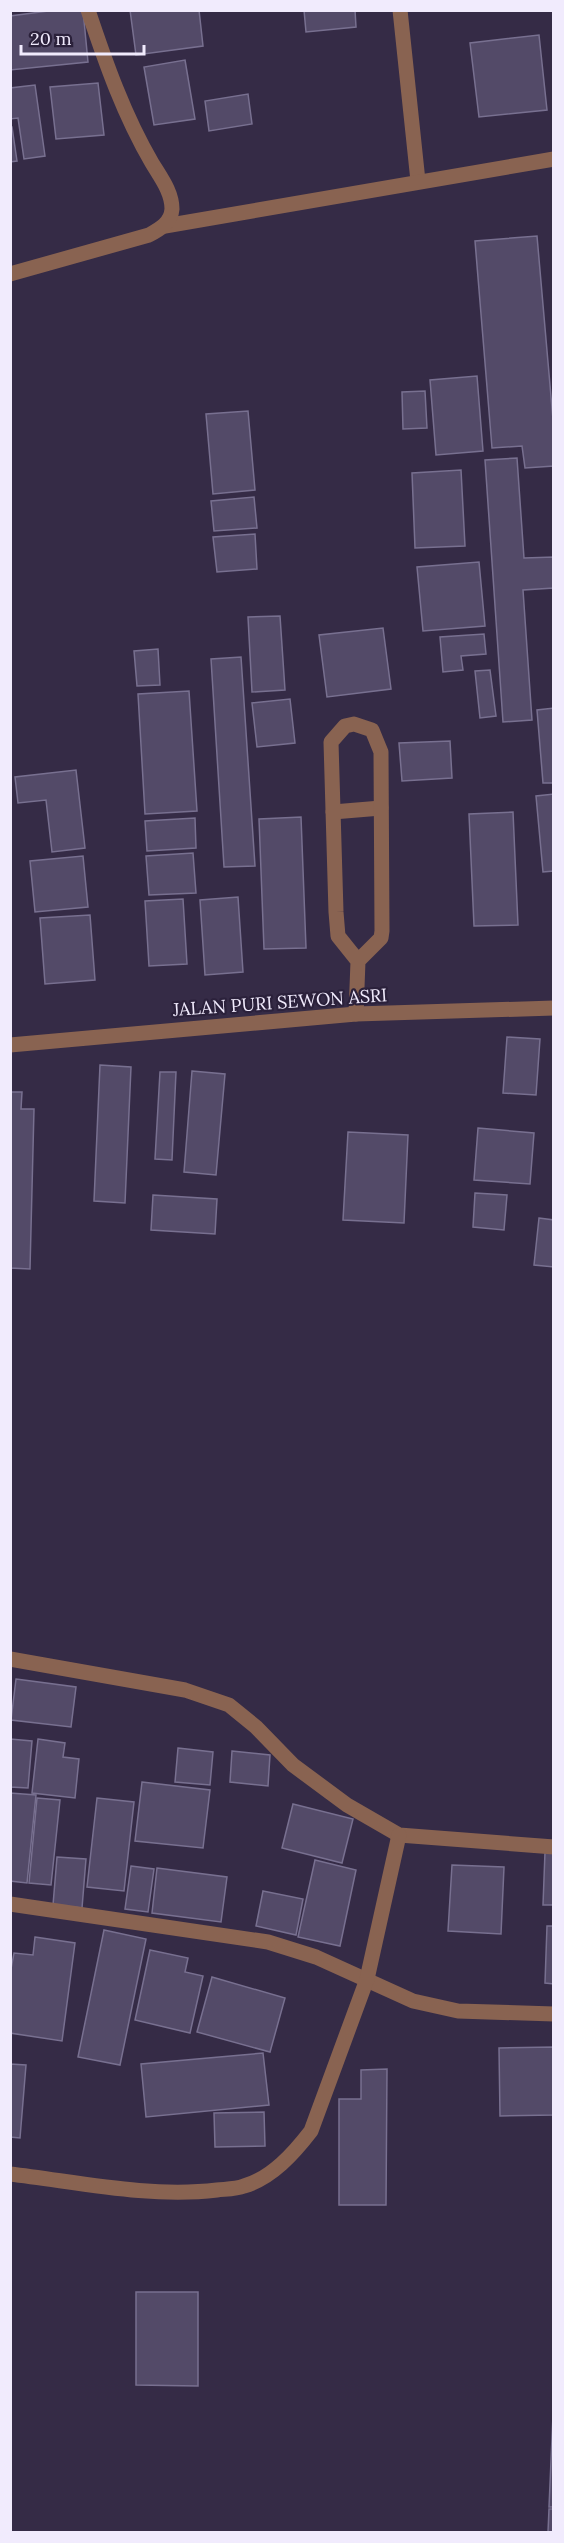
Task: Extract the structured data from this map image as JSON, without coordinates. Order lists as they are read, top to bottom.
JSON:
{
  "streets": {
    "street": ["JALAN PURI SEWON ASRI"]
  },
  "scale_bar": "20 m"
}
